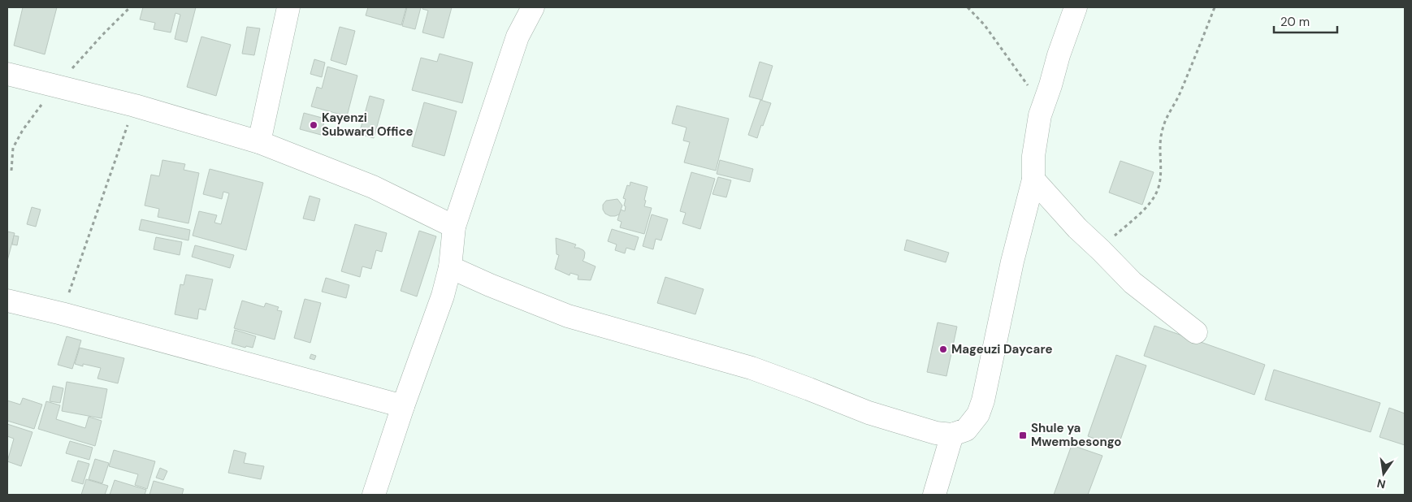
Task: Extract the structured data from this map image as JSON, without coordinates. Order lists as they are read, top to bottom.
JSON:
{
  "places": {
    "other": ["Kayenzi Subward Office", "Mageuzi Daycare"],
    "transit": ["Shule ya Mwembesongo"]
  },
  "scale_bar": "20 m",
  "north": "bottom"
}
